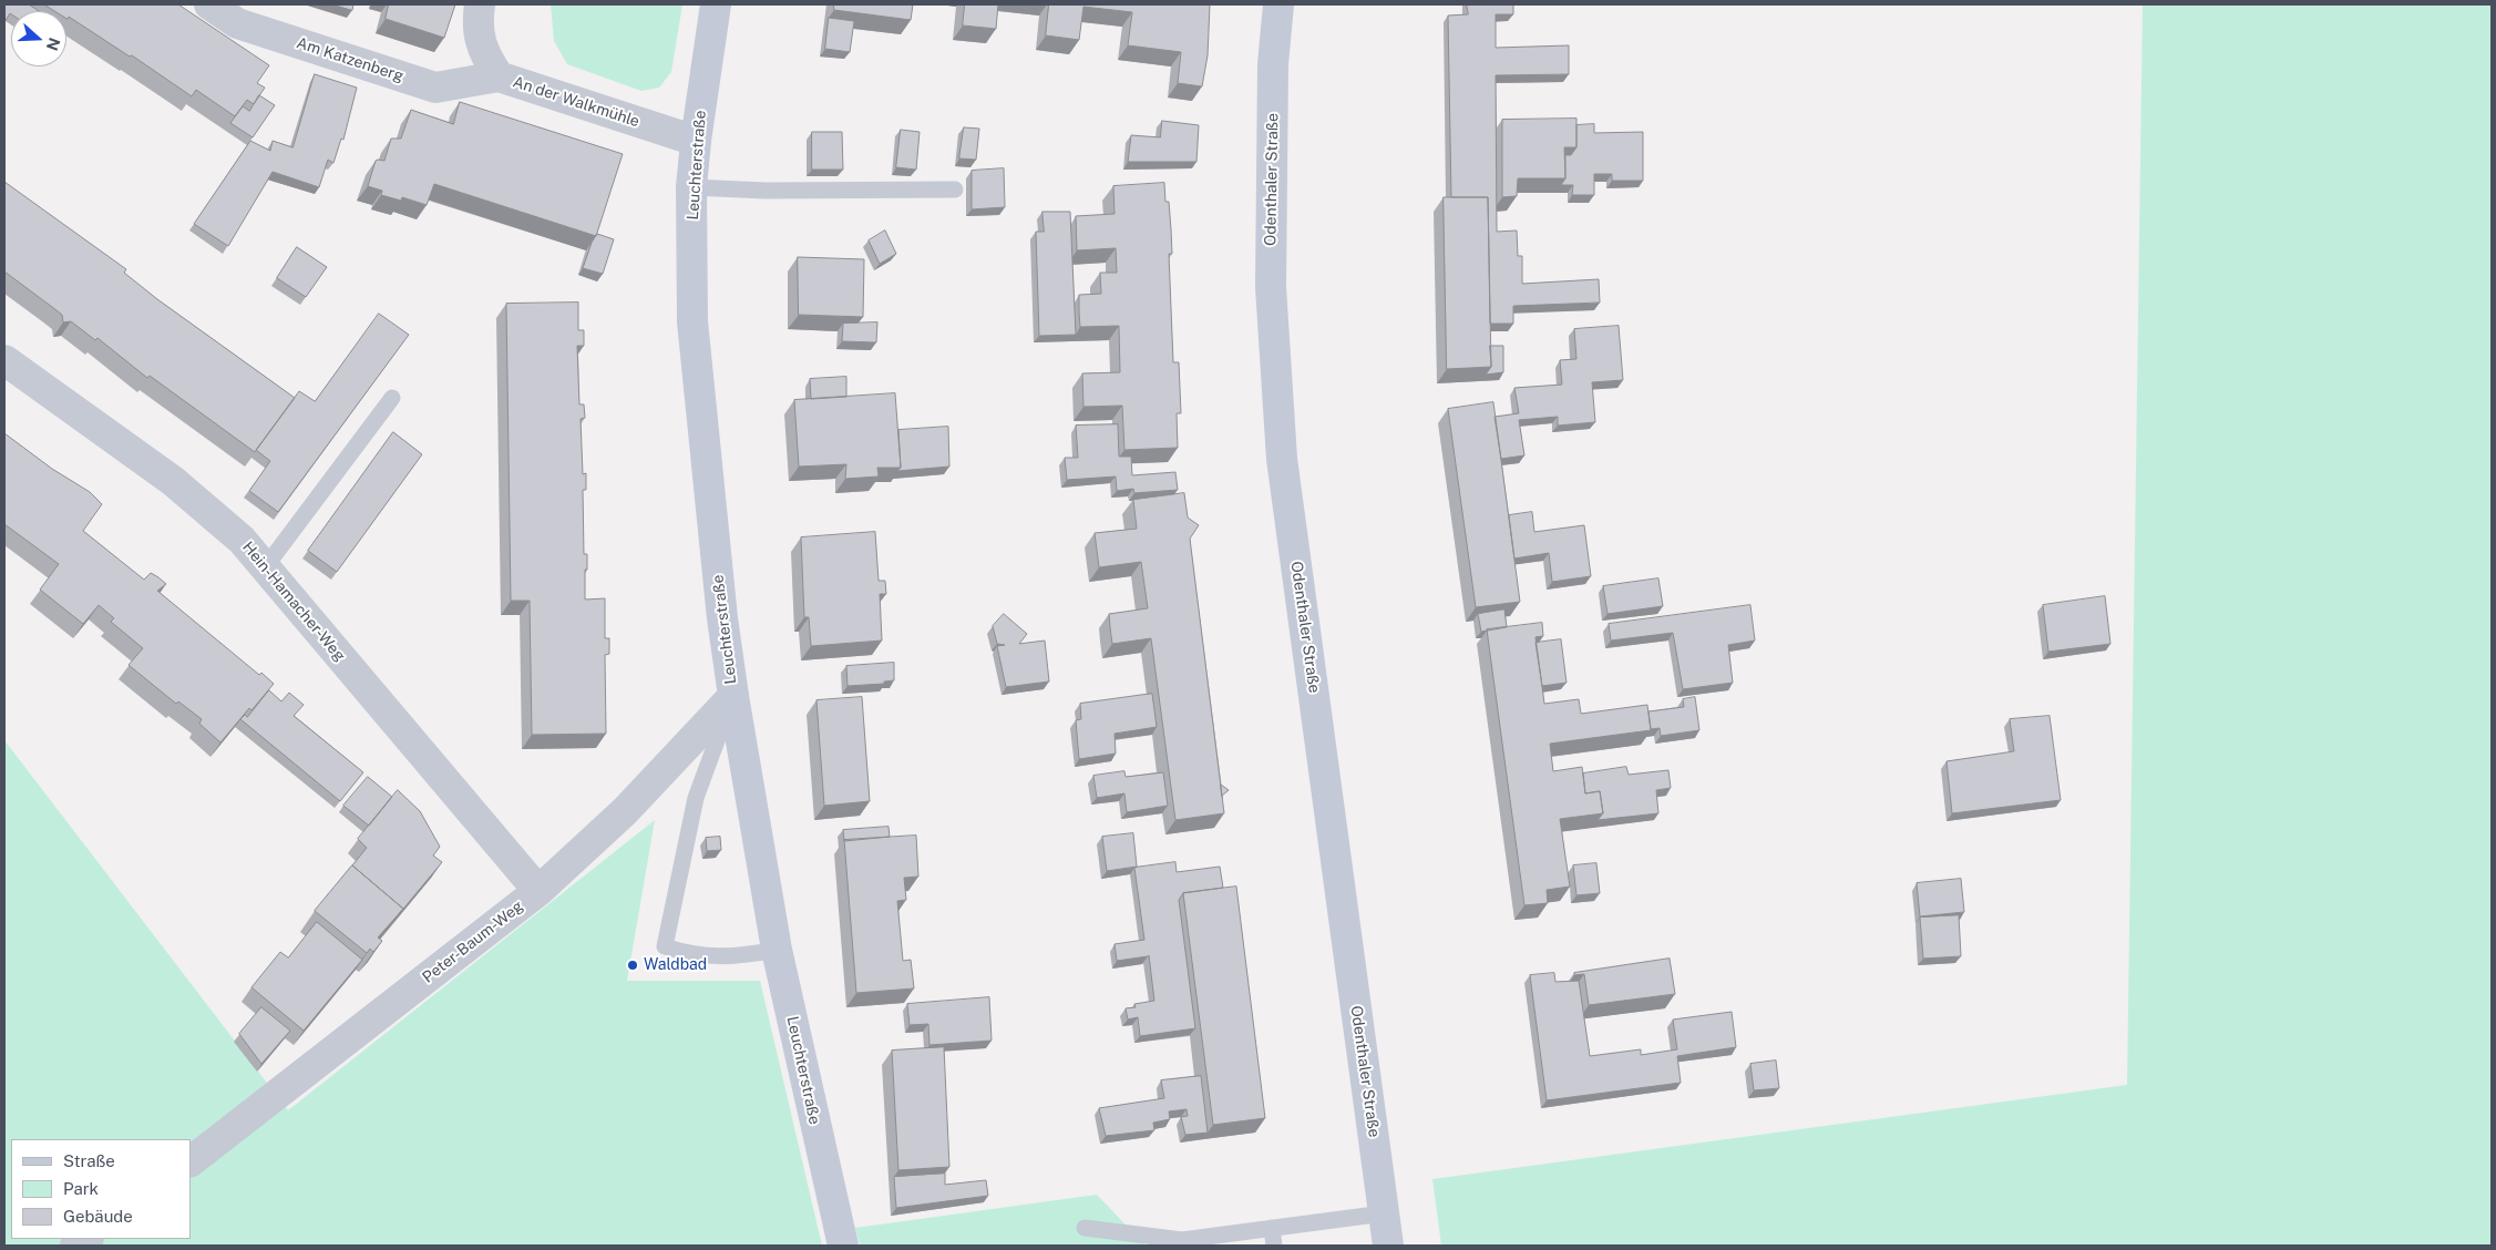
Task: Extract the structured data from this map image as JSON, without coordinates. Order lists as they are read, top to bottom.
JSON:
{
  "streets": {
    "street": [
      "Am Katzenberg",
      "An der Walkmühle",
      "Leuchterstraße",
      "Odenthaler Straße",
      "Hein-Hamacher-Weg",
      "Peter-Baum-Weg"
    ]
  },
  "crossings": [
    ["Am Katzenberg", "An der Walkmühle"],
    ["An der Walkmühle", "Leuchterstraße"],
    ["Leuchterstraße", "Peter-Baum-Weg"],
    ["Hein-Hamacher-Weg", "Peter-Baum-Weg"]
  ],
  "places": ["Waldbad"],
  "legend": ["Straße", "Park", "Gebäude"],
  "north": "right"
}
